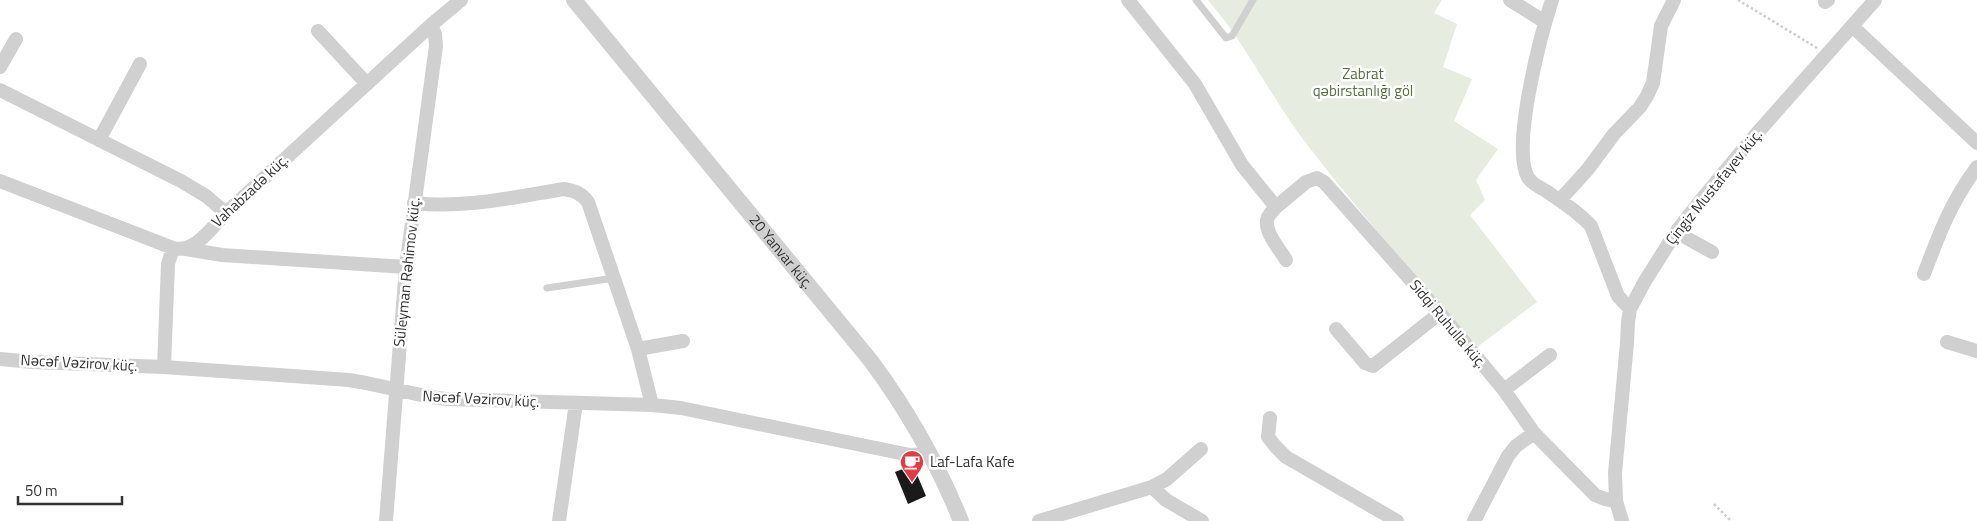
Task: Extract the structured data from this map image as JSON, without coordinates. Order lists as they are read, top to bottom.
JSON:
{
  "streets": {
    "street": [
      "Çingiz Mustafayev küç.",
      "Vahabzadə küç.",
      "20 Yanvar küç.",
      "Süleyman Rəhimov küç.",
      "Sidqi Ruhulla küç.",
      "Nəcəf Vəzirov küç."
    ]
  },
  "crossings": [
    ["Çingiz Mustafayev küç.", "Sidqi Ruhulla küç."],
    ["Vahabzadə küç.", "Süleyman Rəhimov küç."],
    ["20 Yanvar küç.", "Nəcəf Vəzirov küç."],
    ["Süleyman Rəhimov küç.", "Nəcəf Vəzirov küç."]
  ],
  "parks": ["Zabrat qəbirstanlığı göl"],
  "places": {
    "cafe": ["Laf-Lafa Kafe"]
  },
  "scale_bar": "50 m"
}
